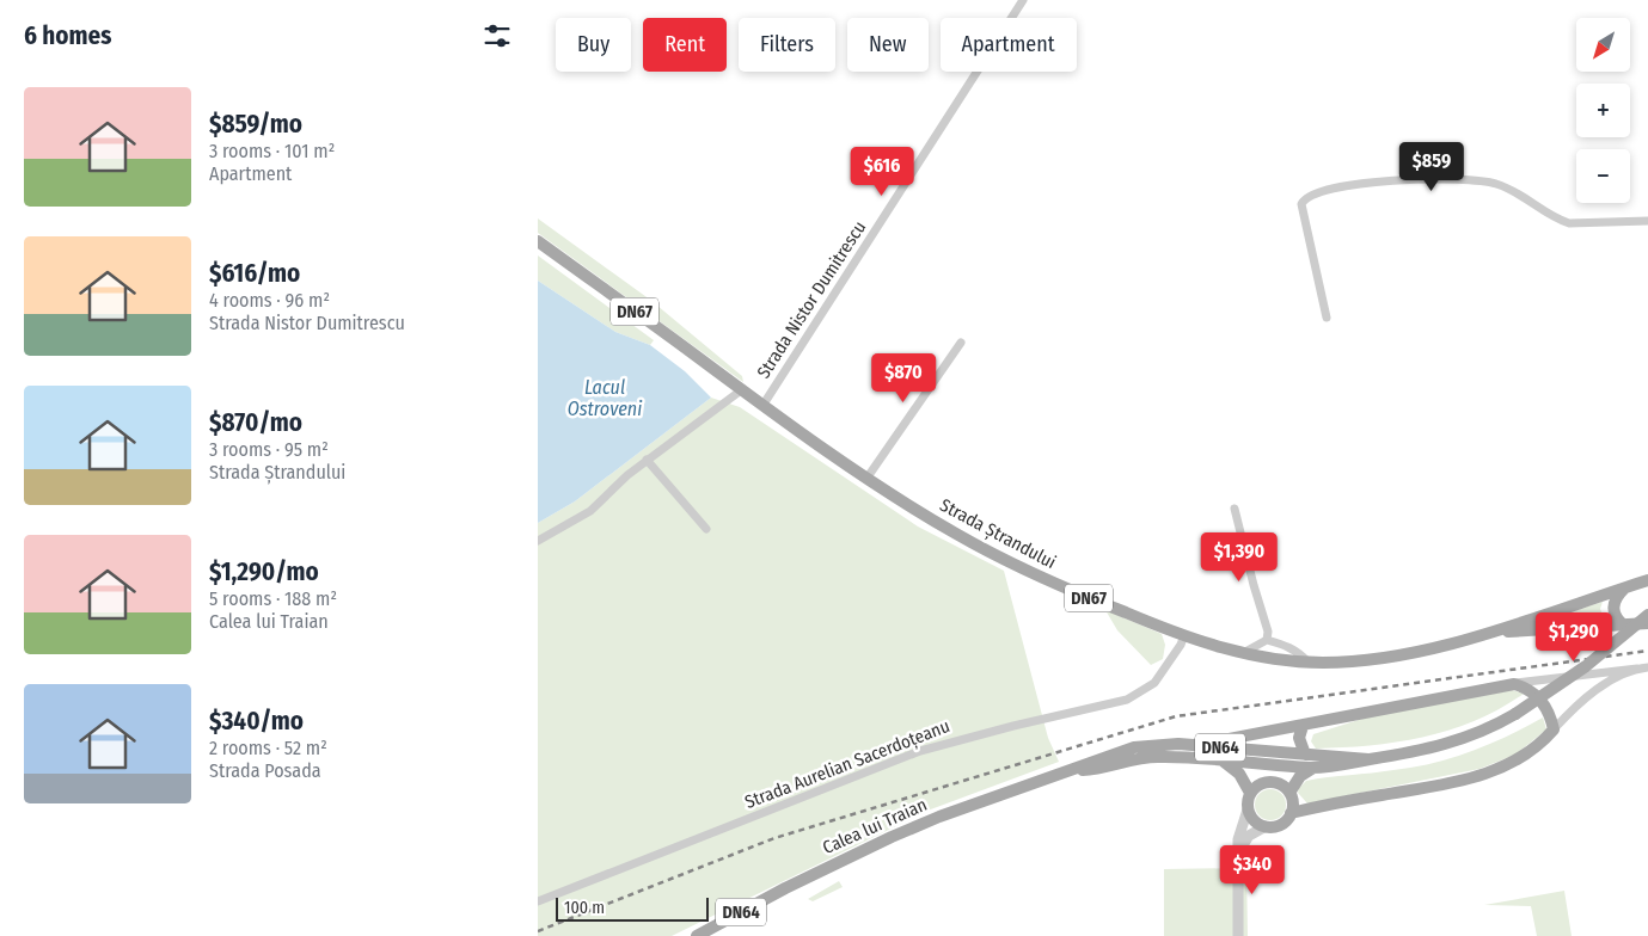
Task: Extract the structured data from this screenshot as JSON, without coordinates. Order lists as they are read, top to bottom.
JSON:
{
  "streets": {
    "main road": [
      "DN67",
      "Strada Ștrandului",
      "DN64",
      "Calea lui Traian"
    ],
    "street": ["Strada Nistor Dumitrescu", "Strada Aurelian Sacerdoțeanu"]
  },
  "crossings": [
    ["Strada Nistor Dumitrescu", "Strada Ștrandului"],
    ["DN67", "Strada Ștrandului"],
    ["Strada Ștrandului", "Strada Aurelian Sacerdoțeanu"]
  ],
  "water": ["Lacul Ostroveni"],
  "scale_bar": "100 m",
  "north": "bottom left",
  "page": {
    "heading": "6 homes",
    "map_buttons": ["+", "−"],
    "chip": [
      "Buy",
      "Rent",
      "Filters",
      "New",
      "Apartment"
    ],
    "list": [
      {
        "name": "$859/mo",
        "note": "3 rooms · 101 m² · Apartment"
      },
      {
        "name": "$616/mo",
        "note": "4 rooms · 96 m² · Strada Nistor Dumitrescu"
      },
      {
        "name": "$870/mo",
        "note": "3 rooms · 95 m² · Strada Ștrandului"
      },
      {
        "name": "$1,290/mo",
        "note": "5 rooms · 188 m² · Calea lui Traian"
      },
      {
        "name": "$340/mo",
        "note": "2 rooms · 52 m² · Strada Posada"
      }
    ],
    "price": [
      "$859",
      "$616",
      "$870",
      "$1,390",
      "$1,290",
      "$340"
    ],
    "scale": "100 m"
  }
}
